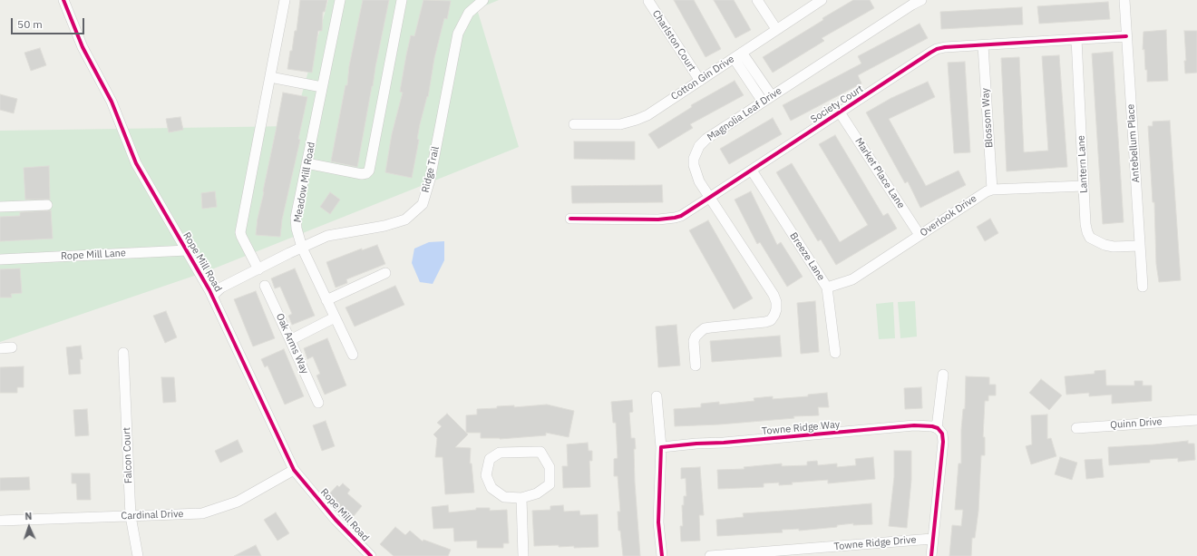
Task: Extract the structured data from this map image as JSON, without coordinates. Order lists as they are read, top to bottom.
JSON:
{
  "streets": {
    "street": [
      "Charlston Court",
      "Cotton Gin Drive",
      "Society Court",
      "Magnolia Leaf Drive",
      "Blossom Way",
      "Antebellum Place",
      "Lantern Lane",
      "Ridge Trail",
      "Market Place Lane",
      "Meadow Mill Road",
      "Overlook Drive",
      "Rope Mill Lane",
      "Breeze Lane",
      "Rope Mill Road",
      "Oak Arms Way",
      "Quinn Drive",
      "Towne Ridge Way",
      "Falcon Court",
      "Cardinal Drive",
      "Towne Ridge Drive"
    ]
  },
  "crossings": [
    ["Charlston Court", "Cotton Gin Drive"],
    ["Society Court", "Magnolia Leaf Drive"],
    ["Society Court", "Blossom Way"],
    ["Society Court", "Antebellum Place"],
    ["Society Court", "Lantern Lane"],
    ["Society Court", "Market Place Lane"],
    ["Society Court", "Breeze Lane"],
    ["Blossom Way", "Overlook Drive"],
    ["Antebellum Place", "Lantern Lane"],
    ["Lantern Lane", "Overlook Drive"],
    ["Ridge Trail", "Meadow Mill Road"],
    ["Ridge Trail", "Rope Mill Road"],
    ["Market Place Lane", "Overlook Drive"],
    ["Overlook Drive", "Breeze Lane"],
    ["Rope Mill Lane", "Rope Mill Road"],
    ["Rope Mill Road", "Cardinal Drive"],
    ["Falcon Court", "Cardinal Drive"]
  ],
  "scale_bar": "50 m",
  "north": "top"
}
